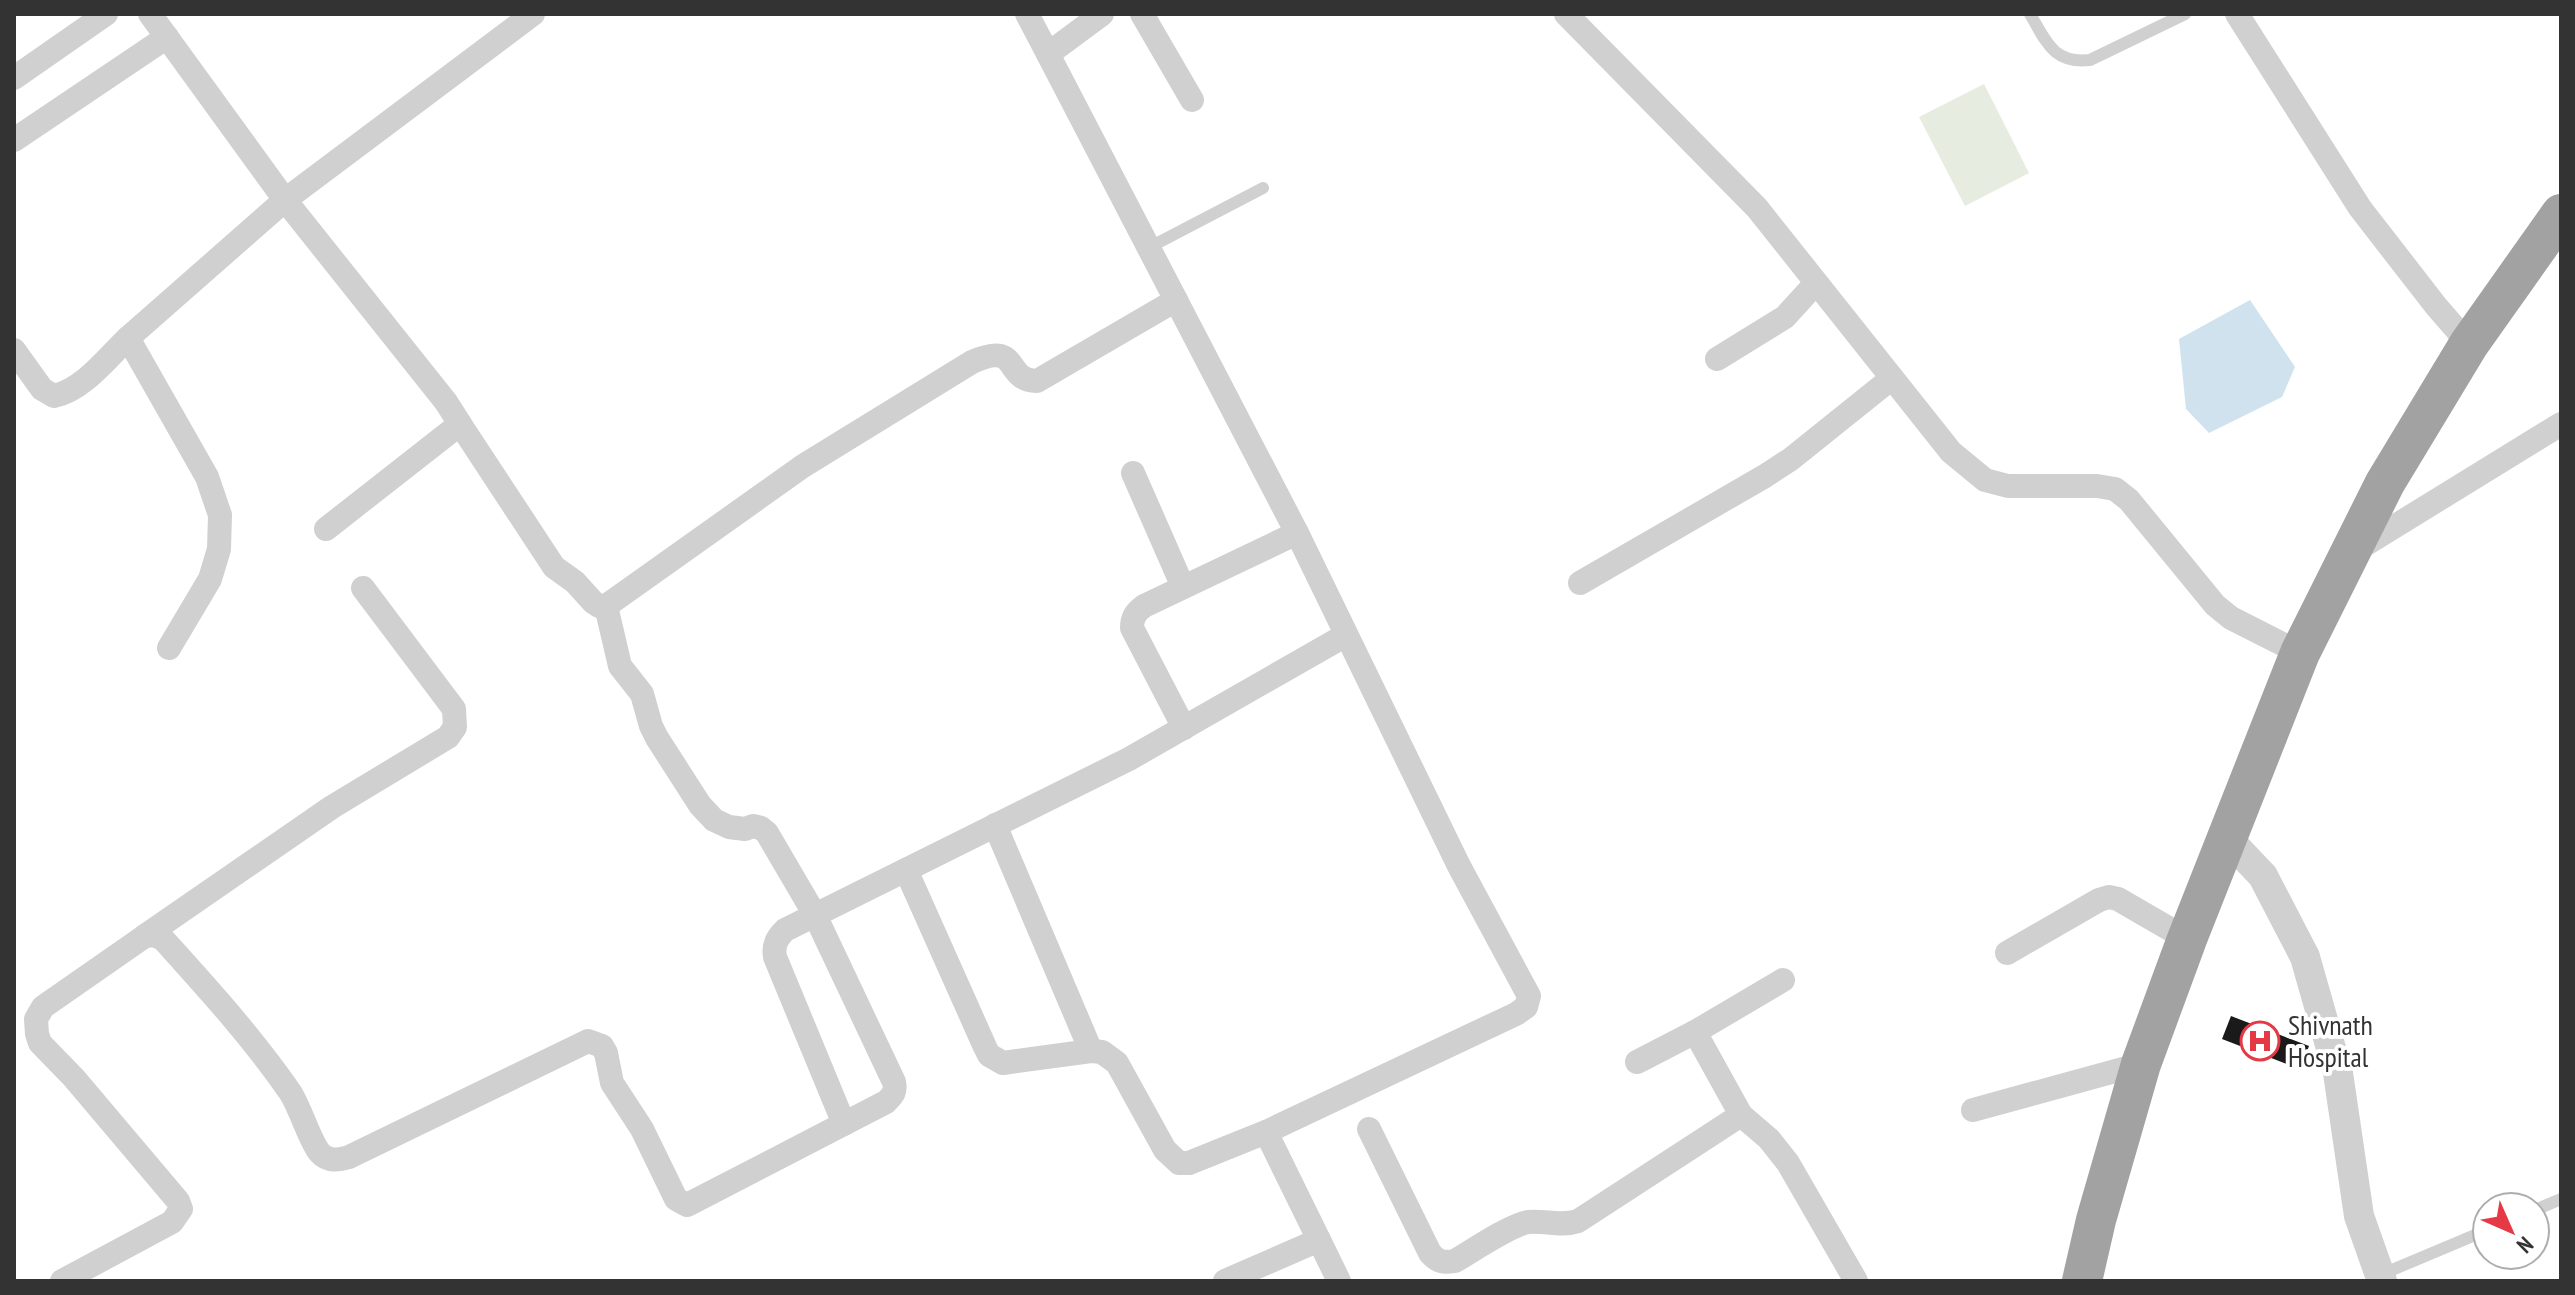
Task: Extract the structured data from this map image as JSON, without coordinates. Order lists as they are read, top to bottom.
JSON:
{
  "places": {
    "hospital": ["Shivnath Hospital"]
  },
  "north": "bottom right"
}
